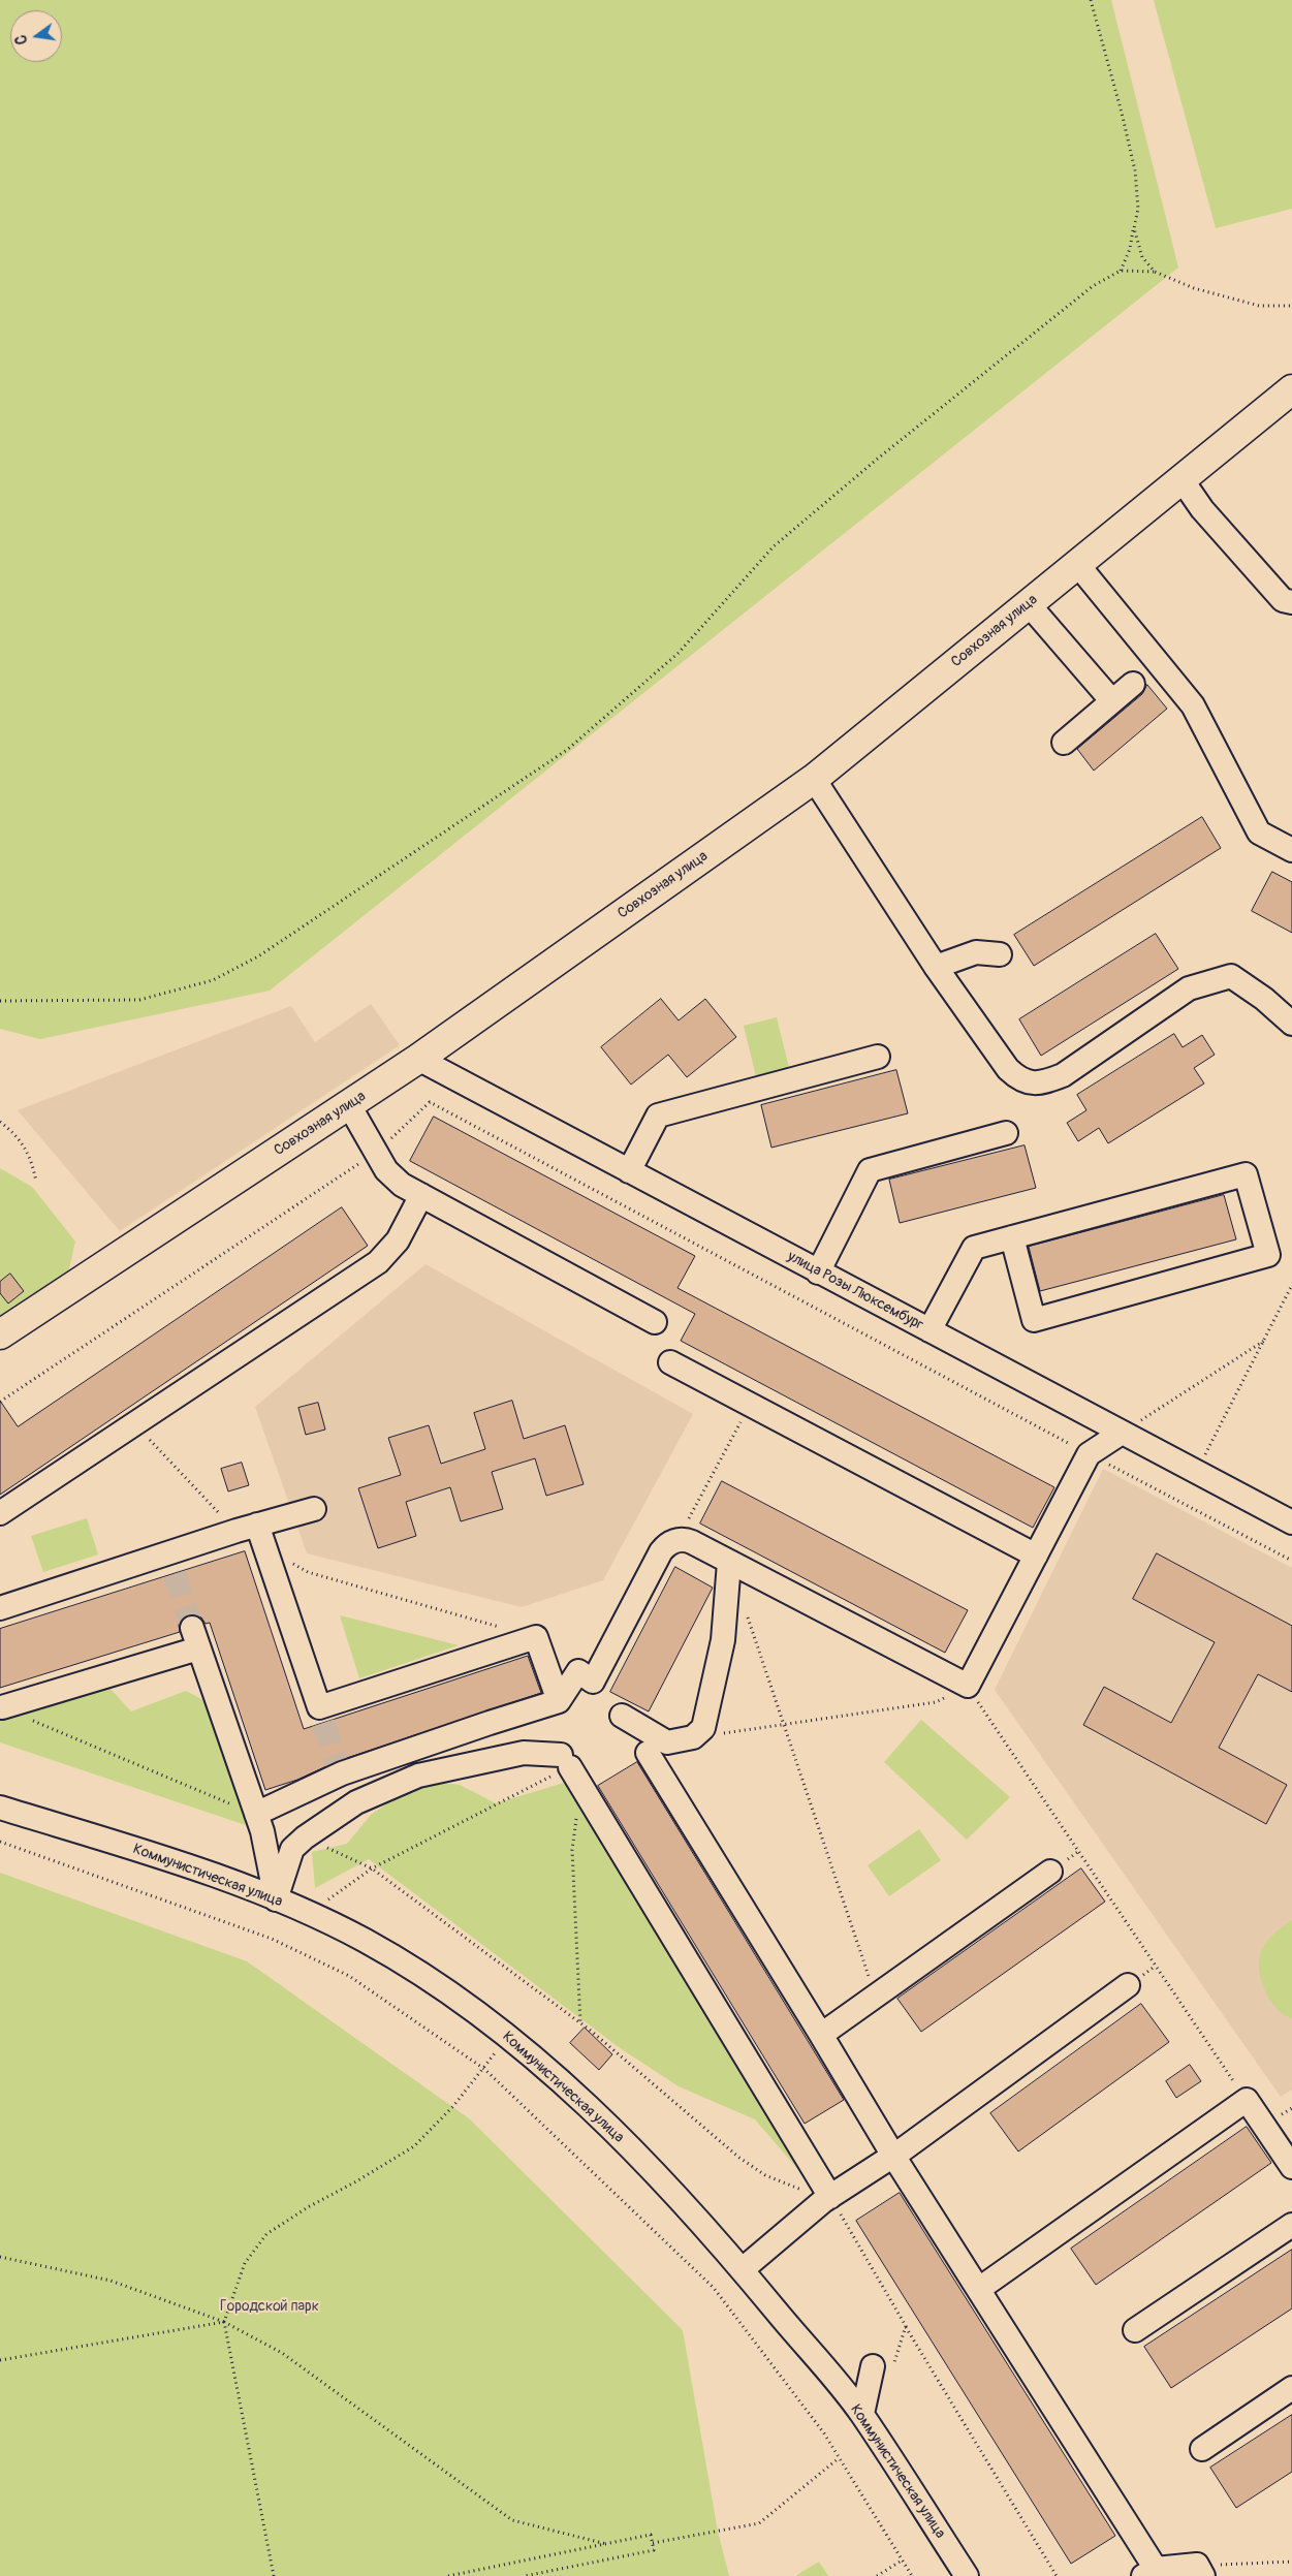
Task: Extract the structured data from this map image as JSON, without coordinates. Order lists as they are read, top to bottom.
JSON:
{
  "streets": {
    "main road": ["Совхозная улица"],
    "street": ["улица Розы Люксембург", "Коммунистическая улица"]
  },
  "crossings": [
    ["Совхозная улица", "улица Розы Люксембург"]
  ],
  "parks": ["Городской парк"],
  "north": "left"
}
